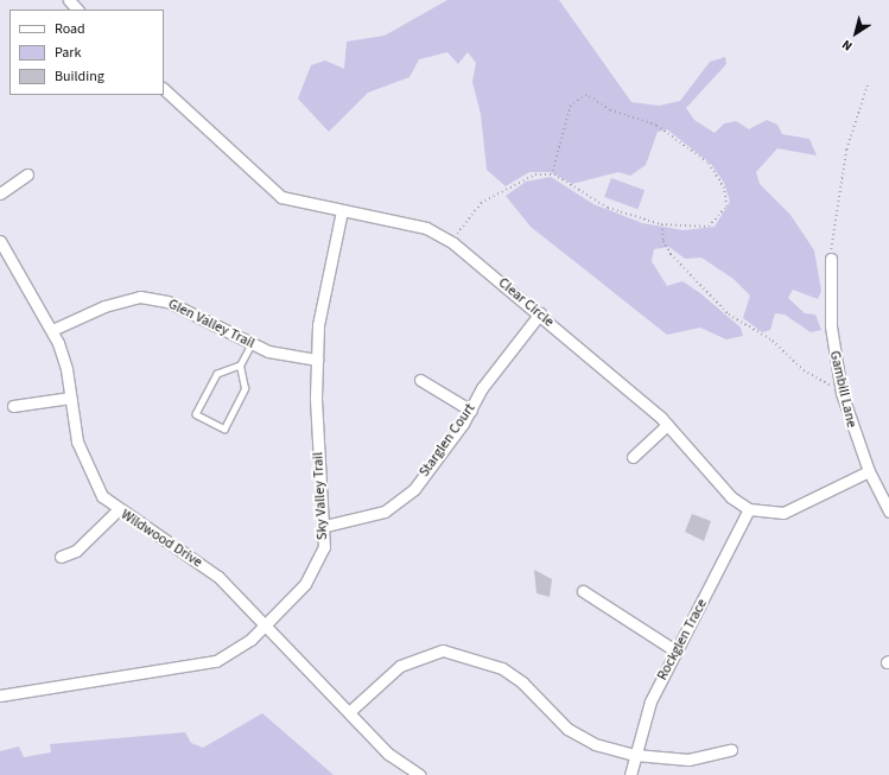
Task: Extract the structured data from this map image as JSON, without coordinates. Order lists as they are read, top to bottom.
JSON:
{
  "streets": {
    "street": [
      "Clear Circle",
      "Glen Valley Trail",
      "Gambill Lane",
      "Starglen Court",
      "Sky Valley Trail",
      "Wildwood Drive",
      "Rockglen Trace"
    ]
  },
  "crossings": [
    ["Clear Circle", "Gambill Lane"],
    ["Clear Circle", "Starglen Court"],
    ["Clear Circle", "Sky Valley Trail"],
    ["Clear Circle", "Rockglen Trace"],
    ["Glen Valley Trail", "Sky Valley Trail"],
    ["Glen Valley Trail", "Wildwood Drive"],
    ["Starglen Court", "Sky Valley Trail"],
    ["Sky Valley Trail", "Wildwood Drive"]
  ],
  "legend": ["Road", "Park", "Building"],
  "north": "bottom left"
}
